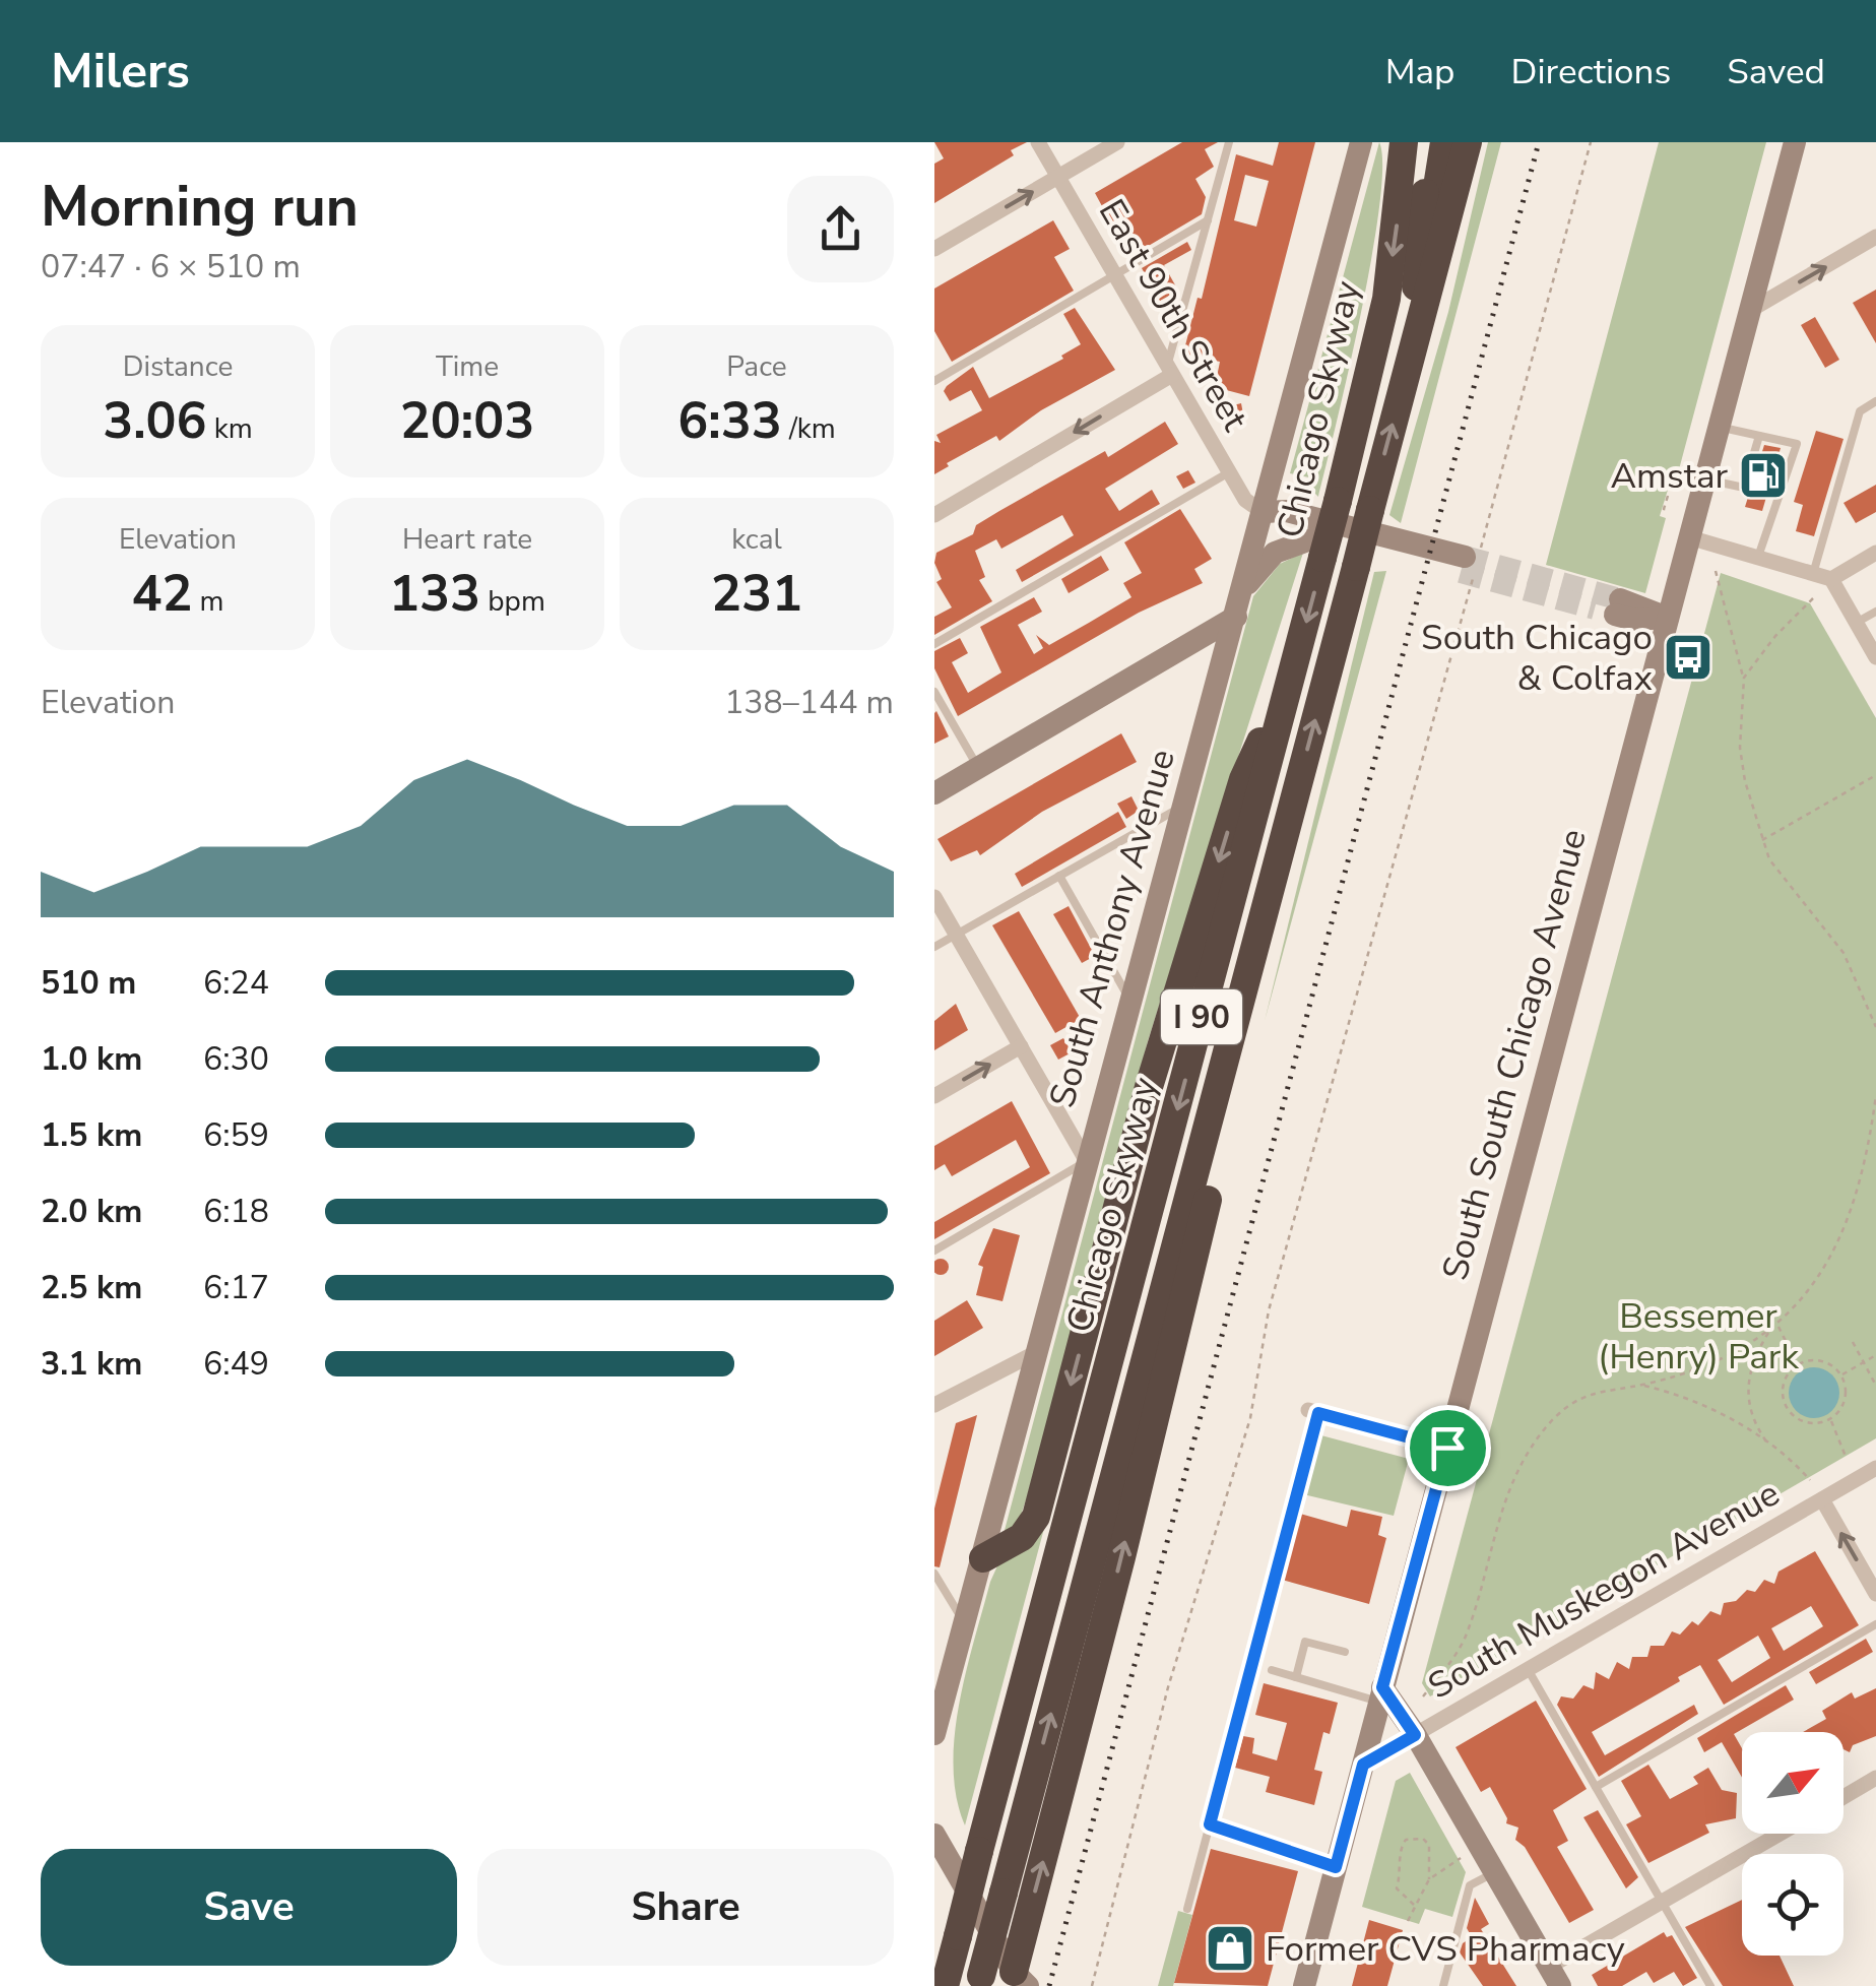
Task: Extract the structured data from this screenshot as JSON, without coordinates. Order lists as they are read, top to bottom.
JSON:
{
  "streets": {
    "highway": ["Chicago Skyway", "I 90"],
    "main road": ["South Anthony Avenue", "South South Chicago Avenue"],
    "street": ["East 90th Street", "South Muskegon Avenue"]
  },
  "crossings": [
    ["East 90th Street", "South Anthony Avenue"],
    ["Chicago Skyway", "I 90"],
    ["South South Chicago Avenue", "South Muskegon Avenue"]
  ],
  "parks": ["Bessemer (Henry) Park"],
  "places": {
    "fuel station": ["Amstar"],
    "bus stop": ["South Chicago & Colfax"],
    "shop": ["Former CVS Pharmacy"]
  },
  "north": "top right",
  "page": {
    "header": "Milers",
    "nav": ["Map", "Directions", "Saved"],
    "heading": ["Morning run", "07:47 · 6 × 510 m"],
    "stats": [
      ["Distance", "3.06 km"],
      ["Time", "20:03"],
      ["Pace", "6:33 /km"],
      ["Elevation", "42 m"],
      ["Heart rate", "133 bpm"],
      ["kcal", "231"]
    ],
    "chart": ["Elevation", "138–144 m"],
    "list": [
      {
        "name": "510 m",
        "note": "6:24"
      },
      {
        "name": "1.0 km",
        "note": "6:30"
      },
      {
        "name": "1.5 km",
        "note": "6:59"
      },
      {
        "name": "2.0 km",
        "note": "6:18"
      },
      {
        "name": "2.5 km",
        "note": "6:17"
      },
      {
        "name": "3.1 km",
        "note": "6:49"
      }
    ],
    "buttons": ["Save", "Share"]
  }
}
